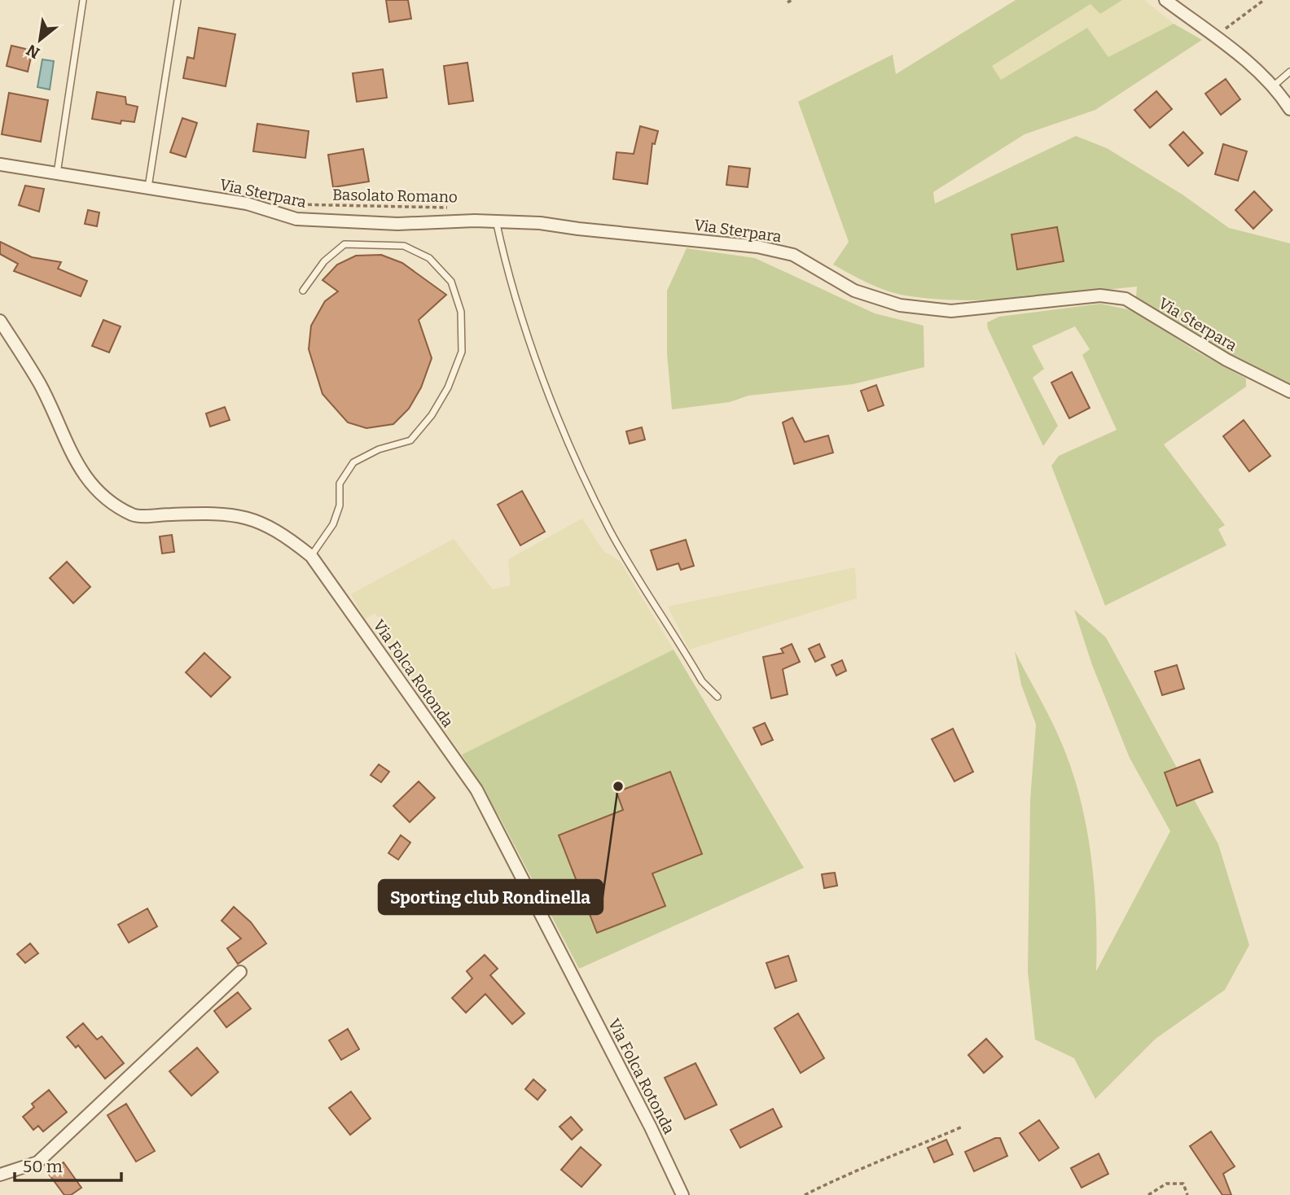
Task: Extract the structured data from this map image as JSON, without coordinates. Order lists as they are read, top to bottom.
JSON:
{
  "streets": {
    "street": ["Via Sterpara", "Via Folca Rotonda"],
    "path": ["Basolato Romano"]
  },
  "places": ["Sporting club Rondinella"],
  "scale_bar": "50 m",
  "north": "bottom left"
}
